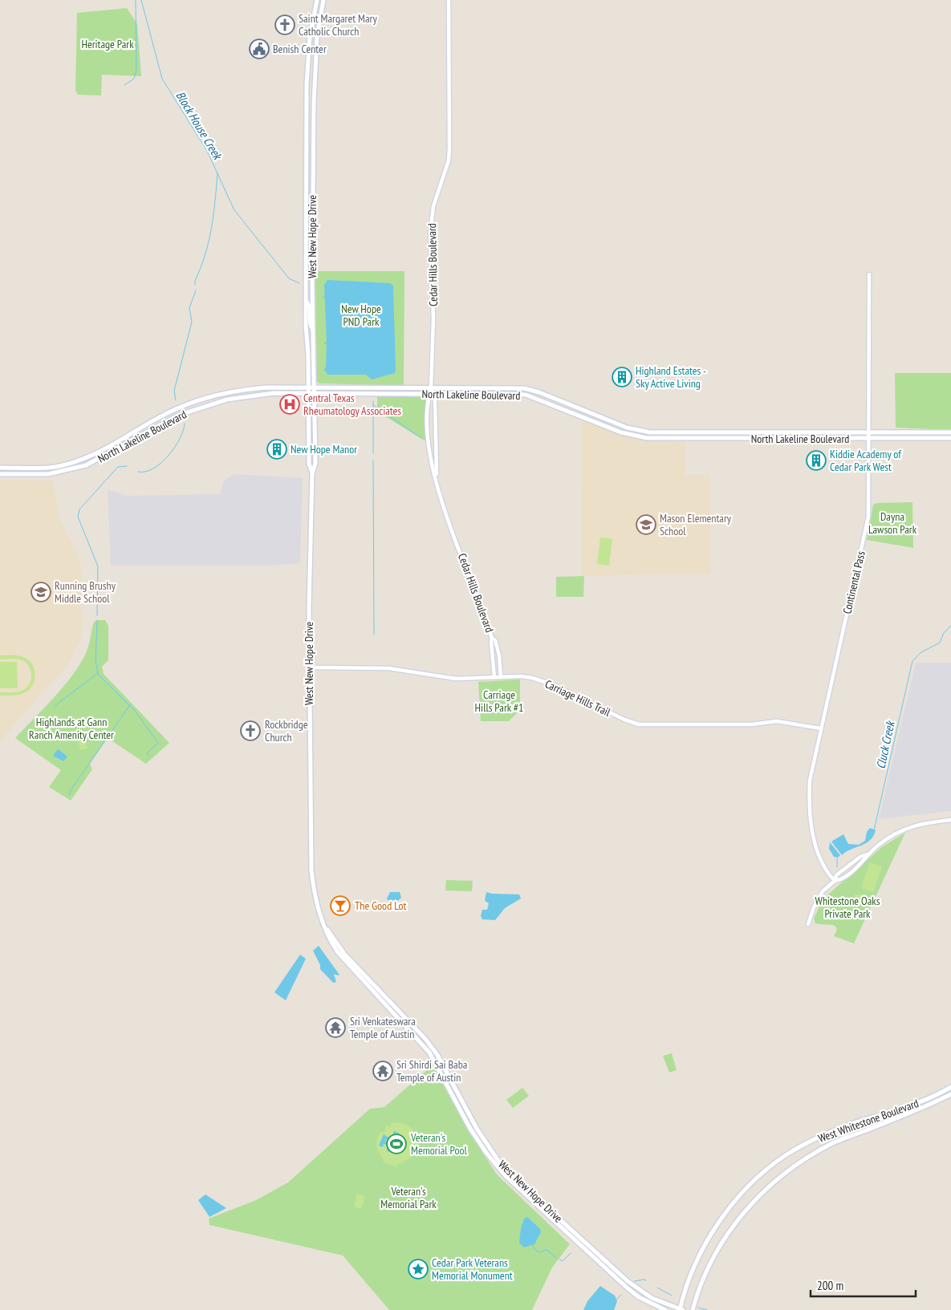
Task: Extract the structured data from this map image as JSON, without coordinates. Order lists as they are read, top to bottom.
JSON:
{
  "streets": {
    "main road": ["West New Hope Drive", "North Lakeline Boulevard", "West Whitestone Boulevard"],
    "street": ["Cedar Hills Boulevard", "Continental Pass", "Carriage Hills Trail"]
  },
  "crossings": [
    ["West New Hope Drive", "North Lakeline Boulevard"],
    ["West New Hope Drive", "Carriage Hills Trail"],
    ["West New Hope Drive", "West Whitestone Boulevard"],
    ["Cedar Hills Boulevard", "North Lakeline Boulevard"],
    ["Cedar Hills Boulevard", "Carriage Hills Trail"],
    ["North Lakeline Boulevard", "Continental Pass"],
    ["Continental Pass", "Carriage Hills Trail"]
  ],
  "water": ["Block House Creek", "Cluck Creek"],
  "parks": [
    "Heritage Park",
    "New Hope PND Park",
    "Dayna Lawson Park",
    "Carriage Hills Park #1",
    "Highlands at Gann Ranch Amenity Center",
    "Whitestone Oaks Private Park",
    "Veteran's Memorial Park"
  ],
  "places": {
    "church": ["Saint Margaret Mary Catholic Church", "Rockbridge Church"],
    "public building": ["Benish Center"],
    "building": ["Highland Estates - Sky Active Living", "New Hope Manor", "Kiddie Academy of Cedar Park West"],
    "hospital": ["Central Texas Rheumatology Associates"],
    "school or university": ["Mason Elementary School", "Running Brushy Middle School"],
    "bar": ["The Good Lot"],
    "temple": ["Sri Venkateswara Temple of Austin", "Sri Shirdi Sai Baba Temple of Austin"],
    "sports": ["Veteran's Memorial Pool"],
    "place": ["Cedar Park Veterans Memorial Monument"]
  },
  "scale_bar": "200 m"
}
